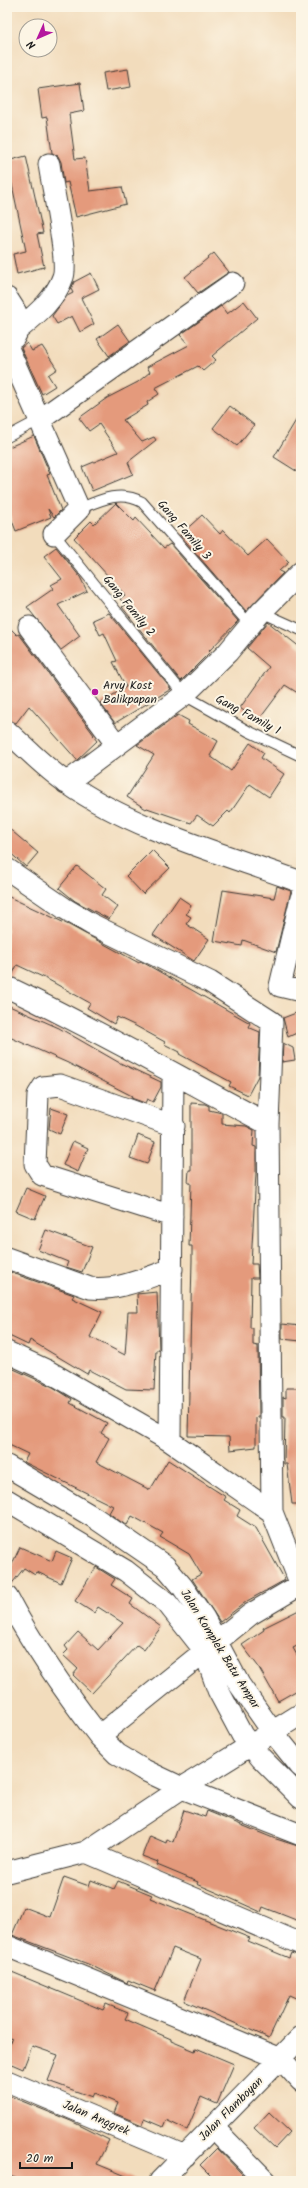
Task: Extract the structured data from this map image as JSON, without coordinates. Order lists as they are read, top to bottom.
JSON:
{
  "streets": {
    "street": ["Jalan Komplek Batu Ampar", "Jalan Flamboyan", "Jalan Anggrek"],
    "lane": ["Gang Family 3", "Gang Family 2", "Gang Family 1"]
  },
  "crossings": [
    ["Gang Family 2", "Gang Family 1"],
    ["Jalan Flamboyan", "Jalan Anggrek"]
  ],
  "places": ["Arvy Kost Balikpapan"],
  "scale_bar": "20 m",
  "north": "bottom left"
}
